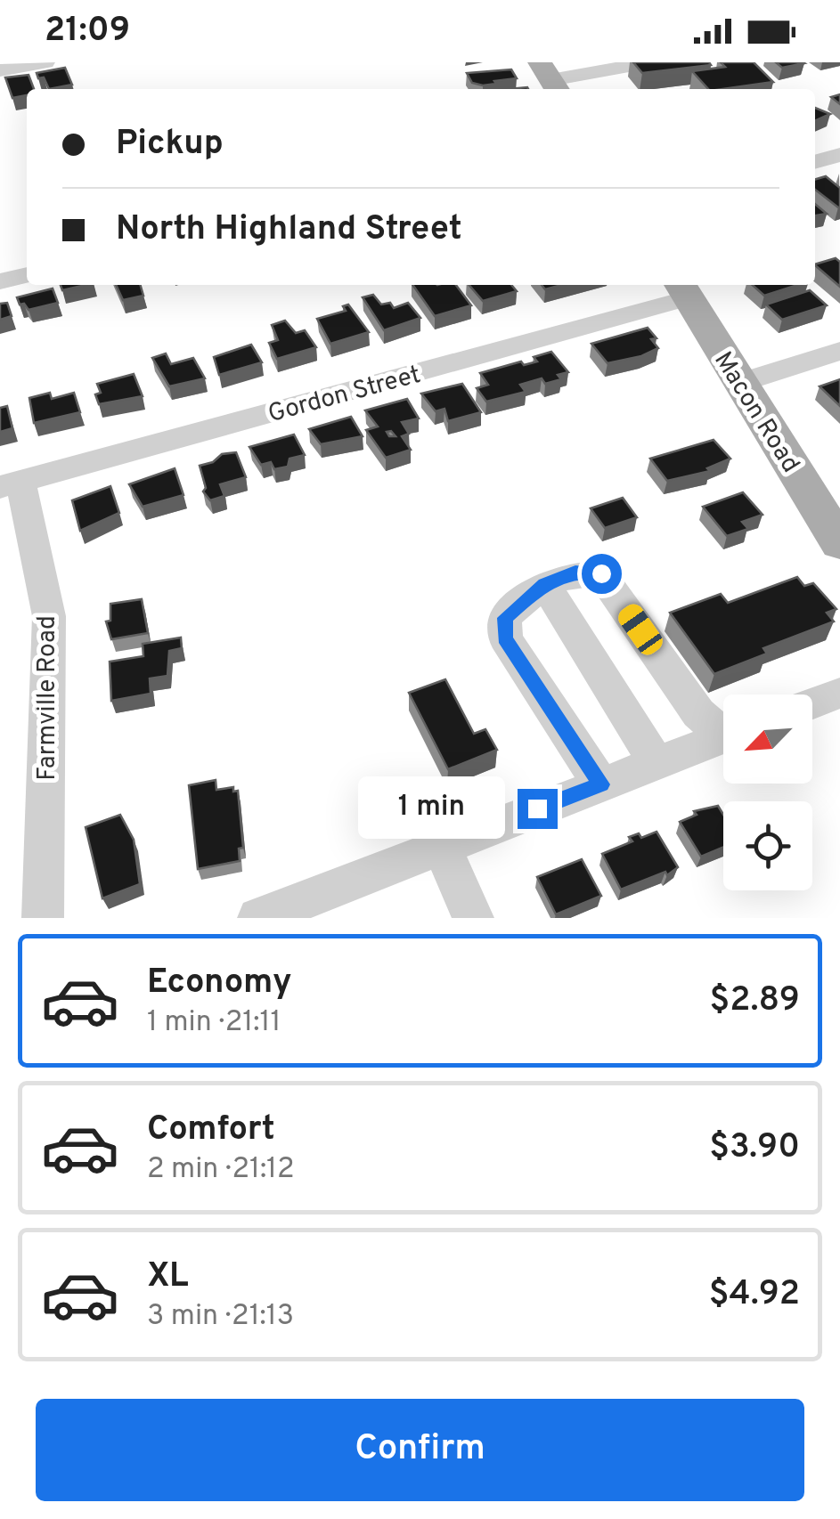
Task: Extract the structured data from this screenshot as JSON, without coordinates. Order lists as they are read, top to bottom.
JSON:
{
  "streets": {
    "main road": ["Macon Road"],
    "street": ["Gordon Street", "Farmville Road"]
  },
  "crossings": [
    ["Gordon Street", "Macon Road"],
    ["Gordon Street", "Farmville Road"]
  ],
  "north": "bottom left",
  "page": {
    "status": "21:09",
    "banner": ["Pickup", "North Highland Street"],
    "bubble": "1 min",
    "list": [
      {
        "name": "Economy",
        "note": "1 min · 21:11",
        "value": "$2.89"
      },
      {
        "name": "Comfort",
        "note": "2 min · 21:12",
        "value": "$3.90"
      },
      {
        "name": "XL",
        "note": "3 min · 21:13",
        "value": "$4.92"
      }
    ],
    "buttons": "Confirm"
  }
}
